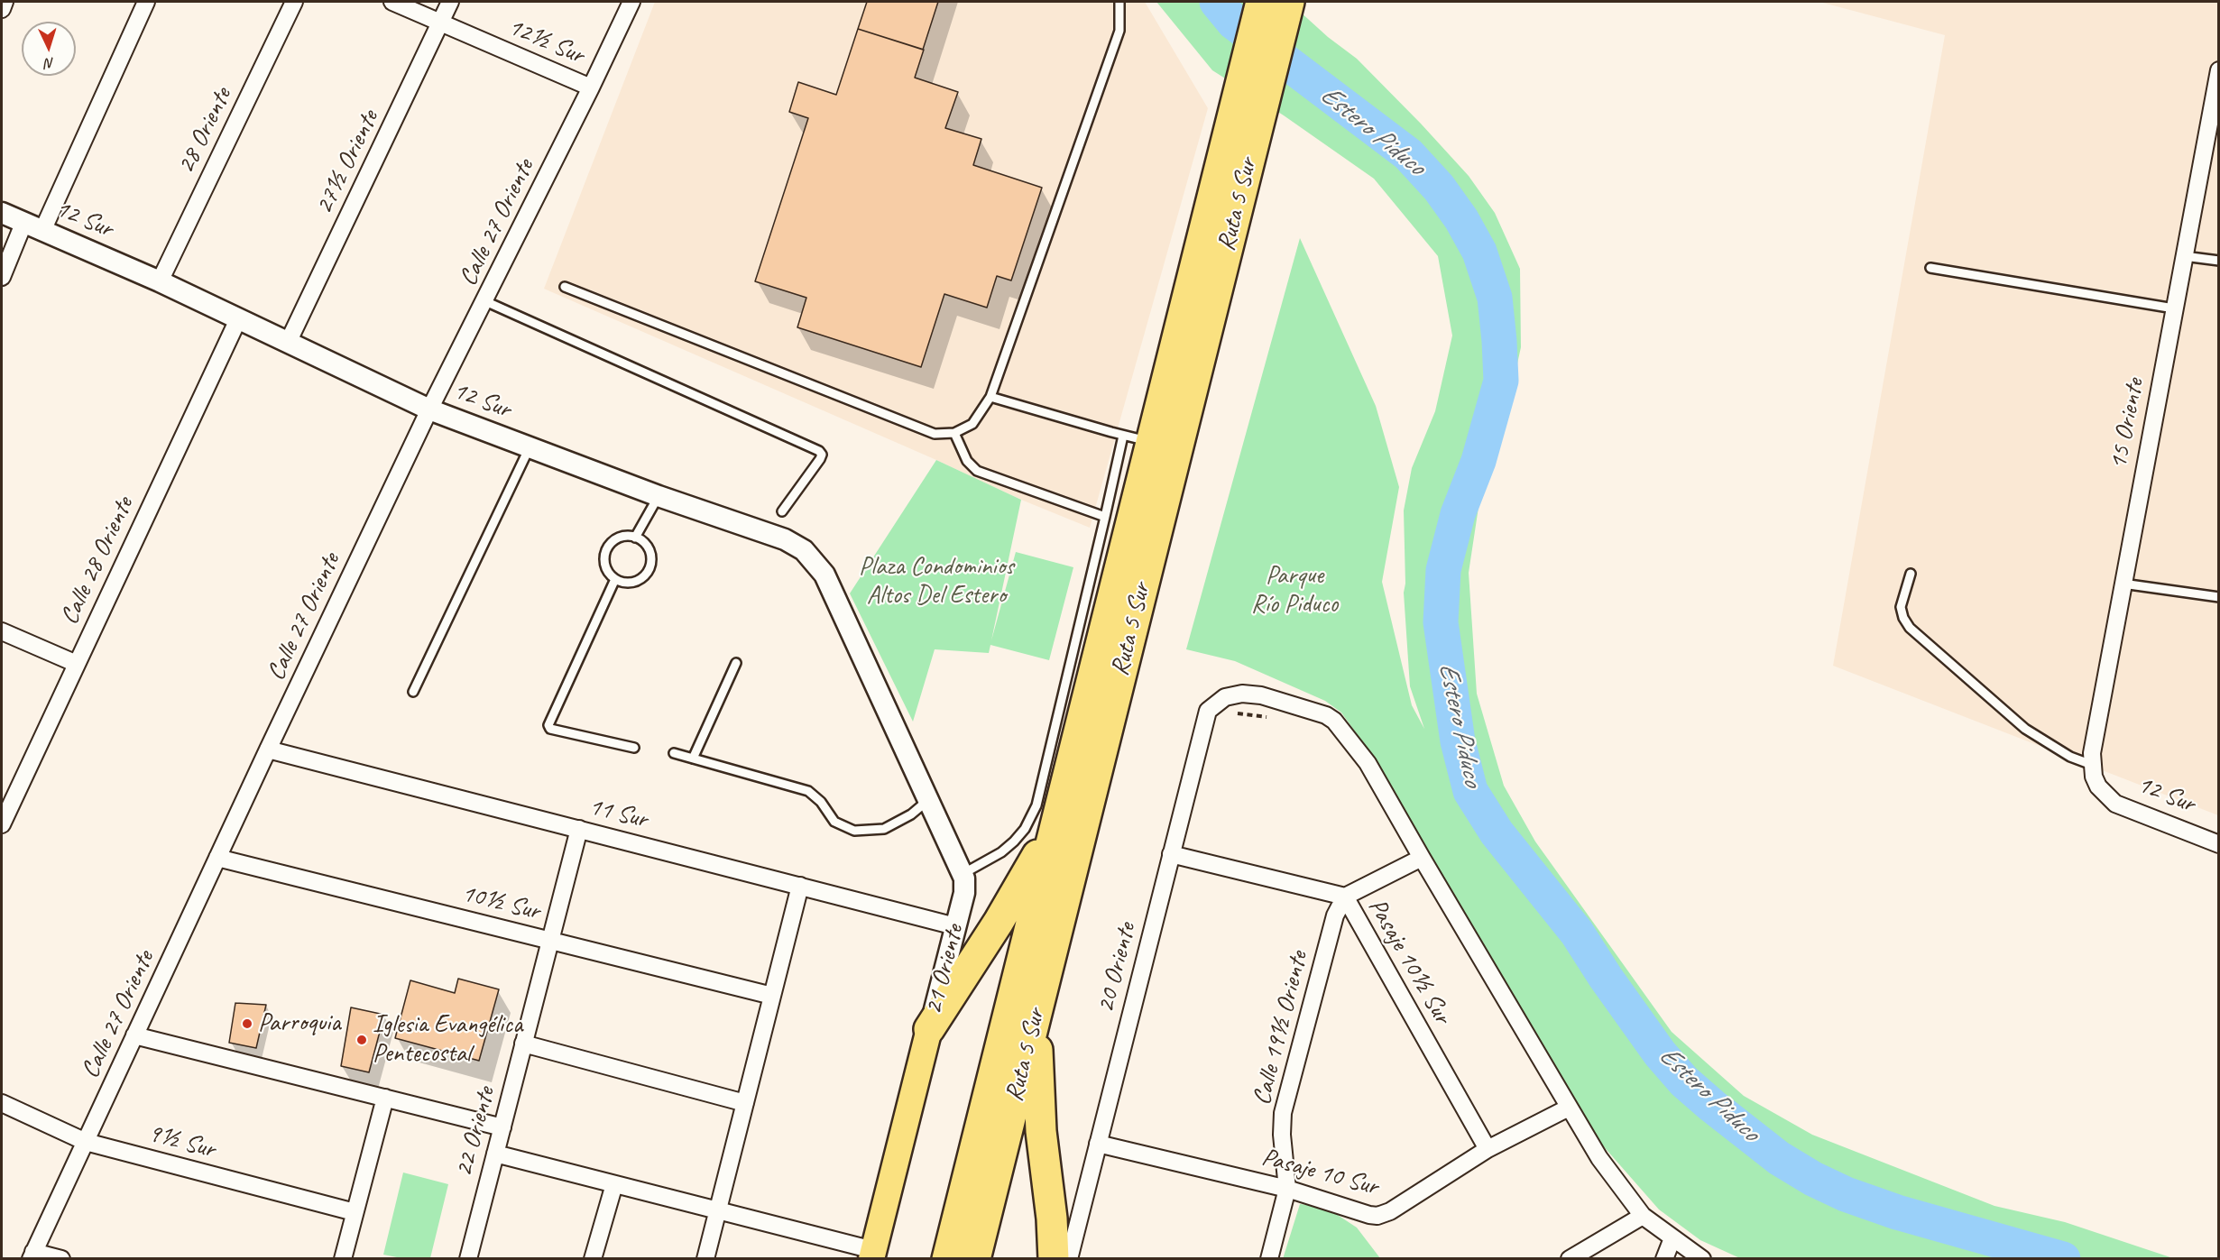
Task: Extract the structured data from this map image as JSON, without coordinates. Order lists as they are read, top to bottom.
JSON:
{
  "streets": {
    "highway": ["Ruta 5 Sur"],
    "main road": ["21 Oriente"],
    "street": [
      "12½ Sur",
      "28 Oriente",
      "27½ Oriente",
      "12 Sur",
      "Calle 27 Oriente",
      "15 Oriente",
      "Calle 28 Oriente",
      "11 Sur",
      "10½ Sur",
      "Pasaje 10½ Sur",
      "20 Oriente",
      "Calle 19½ Oriente",
      "22 Oriente",
      "9½ Sur",
      "Pasaje 10 Sur"
    ]
  },
  "crossings": [
    ["12½ Sur", "27½ Oriente"],
    ["12½ Sur", "Calle 27 Oriente"],
    ["28 Oriente", "12 Sur"],
    ["27½ Oriente", "12 Sur"],
    ["12 Sur", "Calle 27 Oriente"],
    ["12 Sur", "15 Oriente"],
    ["12 Sur", "Calle 28 Oriente"],
    ["12 Sur", "21 Oriente"],
    ["Calle 27 Oriente", "11 Sur"],
    ["Calle 27 Oriente", "10½ Sur"],
    ["Calle 27 Oriente", "9½ Sur"],
    ["11 Sur", "21 Oriente"],
    ["11 Sur", "22 Oriente"],
    ["10½ Sur", "22 Oriente"],
    ["Pasaje 10½ Sur", "20 Oriente"],
    ["Pasaje 10½ Sur", "Calle 19½ Oriente"],
    ["Pasaje 10½ Sur", "Pasaje 10 Sur"],
    ["20 Oriente", "Pasaje 10 Sur"],
    ["Calle 19½ Oriente", "Pasaje 10 Sur"]
  ],
  "water": ["Estero Piduco"],
  "parks": ["Plaza Condominios Altos Del Estero", "Parque Río Piduco"],
  "places": ["Parroquia", "Iglesia Evangélica Pentecostal"],
  "north": "bottom"
}
